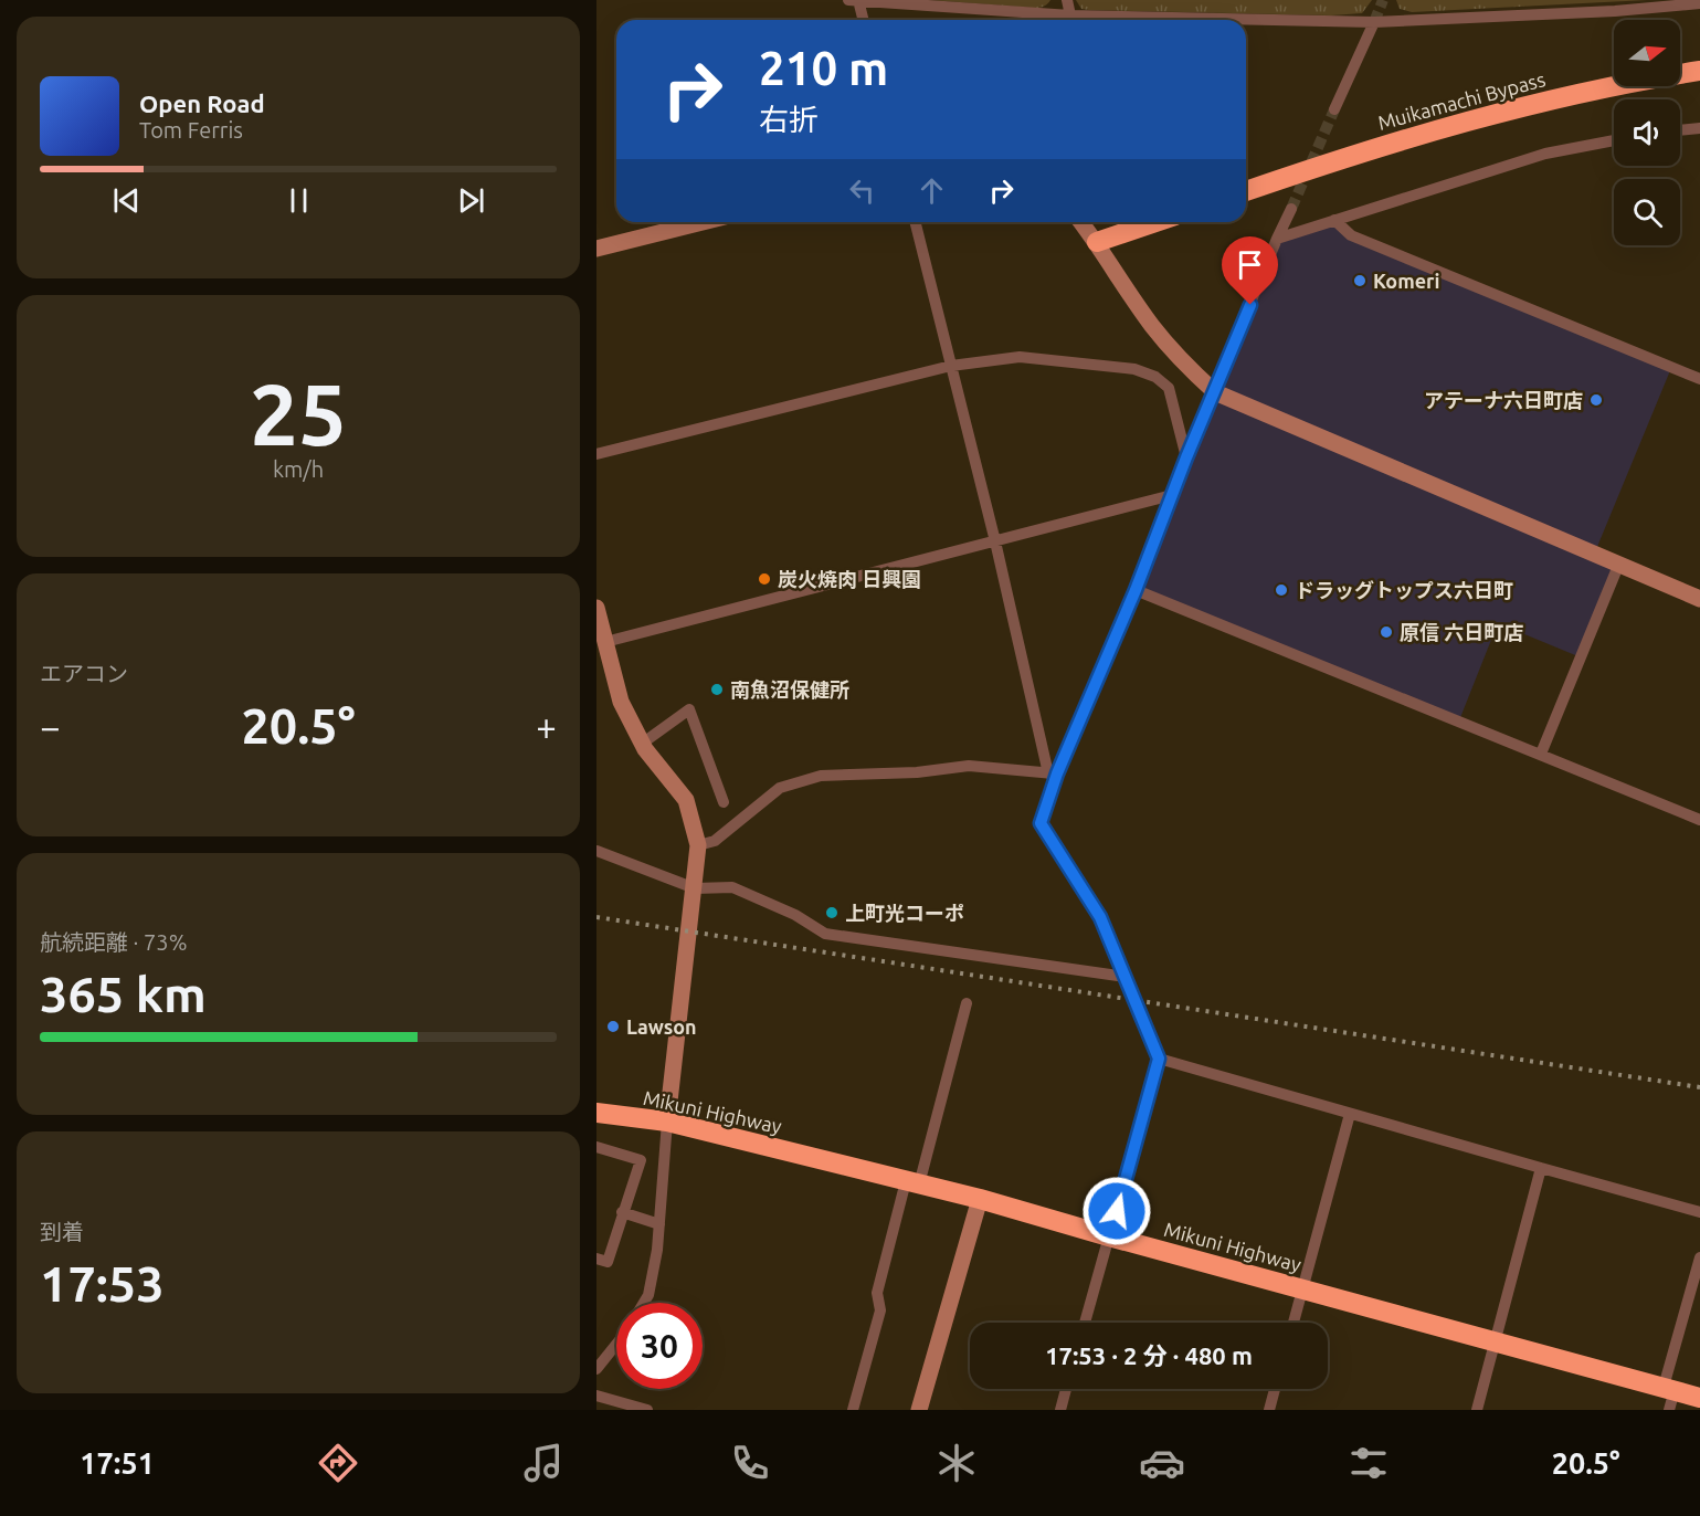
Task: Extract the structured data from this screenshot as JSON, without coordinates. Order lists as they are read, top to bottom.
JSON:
{
  "streets": {
    "highway": ["Muikamachi Bypass", "Mikuni Highway"]
  },
  "places": [
    "Komeri",
    "アテーナ六日町店",
    "炭火焼肉 日興園",
    "ドラッグトップス六日町",
    "原信 六日町店",
    "南魚沼保健所",
    "上町光コーポ",
    "Lawson"
  ],
  "north": "right",
  "page": {
    "turn": ["210 m", "右折"],
    "song": ["Open Road", "Tom Ferris"],
    "tile": [
      ["25", "km/h"],
      "エアコン",
      ["航続距離 · 73%", "365 km"],
      ["到着", "17:53"]
    ],
    "heat": ["−", "20.5°", "+"],
    "limit": "30",
    "trip": "17:53 · 2 分 · 480 m",
    "tabs": ["17:51", "20.5°"]
  }
}
